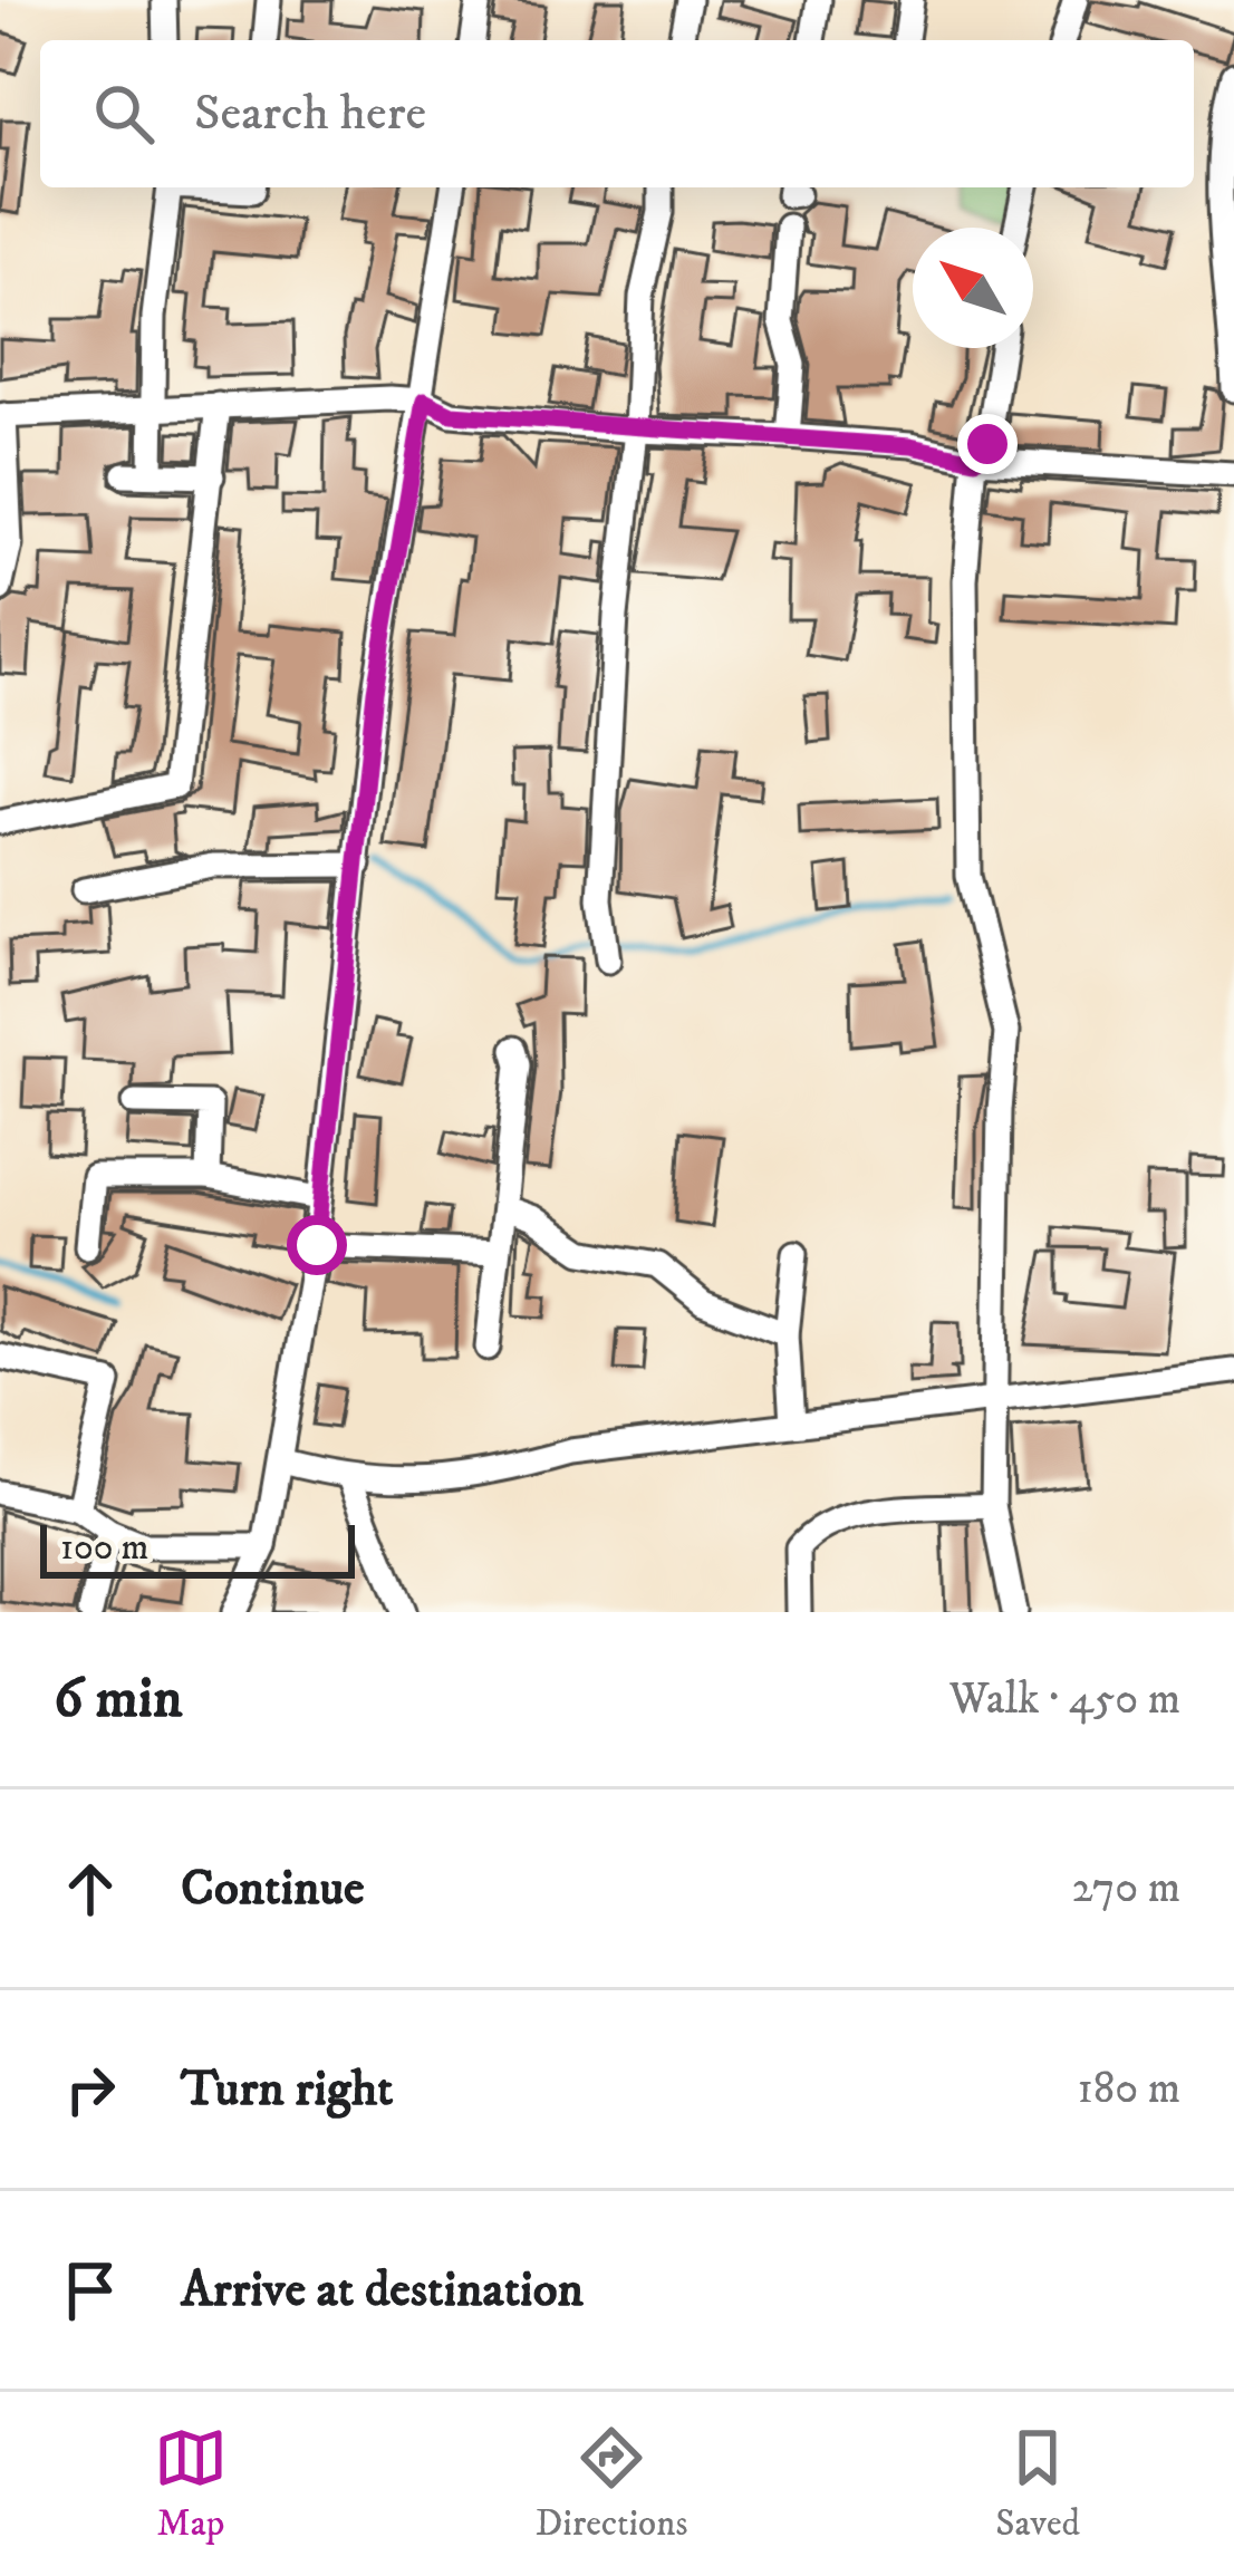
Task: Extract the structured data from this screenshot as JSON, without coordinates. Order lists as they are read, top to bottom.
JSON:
{
  "scale_bar": "100 m",
  "north": "top left",
  "page": {
    "search": "Search here",
    "scale": "100 m",
    "heading": ["6 min", "Walk · 450 m"],
    "list": [
      ["Continue", "270 m"],
      ["Turn right", "180 m"],
      "Arrive at destination"
    ],
    "nav": ["Map", "Directions", "Saved"]
  }
}
